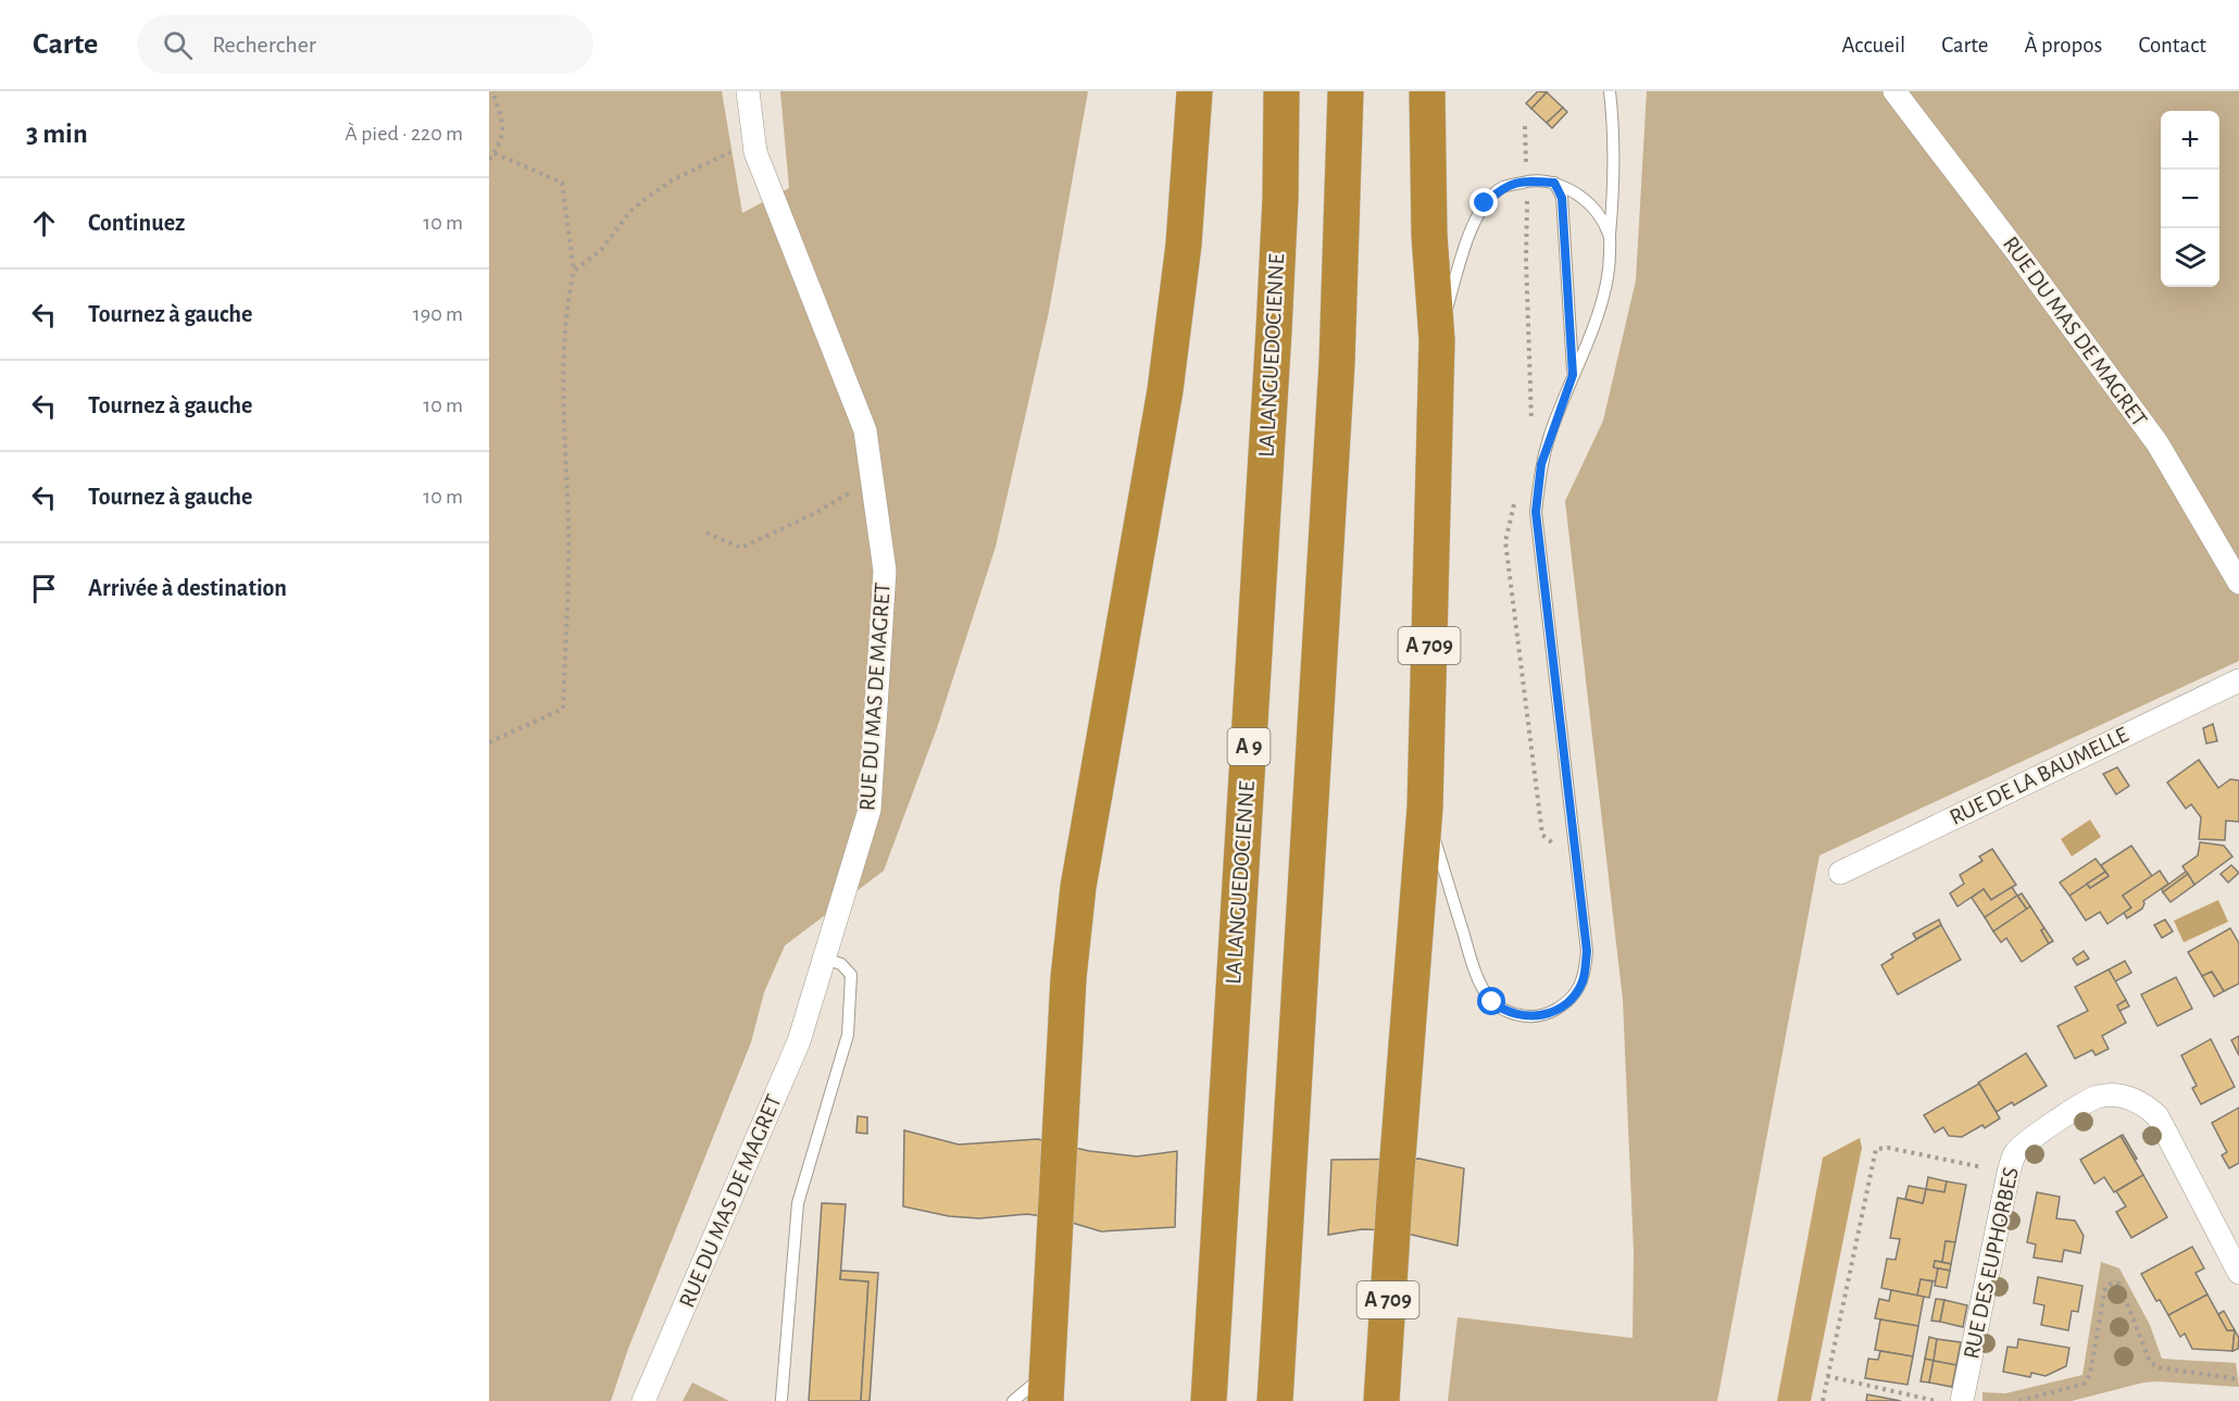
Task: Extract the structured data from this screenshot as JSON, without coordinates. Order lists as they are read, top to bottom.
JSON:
{
  "streets": {
    "highway": ["LA LANGUEDOCIENNE", "A 709", "A 9"],
    "street": ["RUE DU MAS DE MAGRET", "RUE DE LA BAUMELLE", "RUE DES EUPHORBES"]
  },
  "page": {
    "header": "Carte",
    "search": "Rechercher",
    "nav": [
      "Accueil",
      "Carte",
      "À propos",
      "Contact"
    ],
    "heading": ["3 min", "À pied · 220 m"],
    "map_buttons": ["+", "−"],
    "list": [
      ["Continuez", "10 m"],
      ["Tournez à gauche", "190 m"],
      ["Tournez à gauche", "10 m"],
      ["Tournez à gauche", "10 m"],
      "Arrivée à destination"
    ]
  }
}
